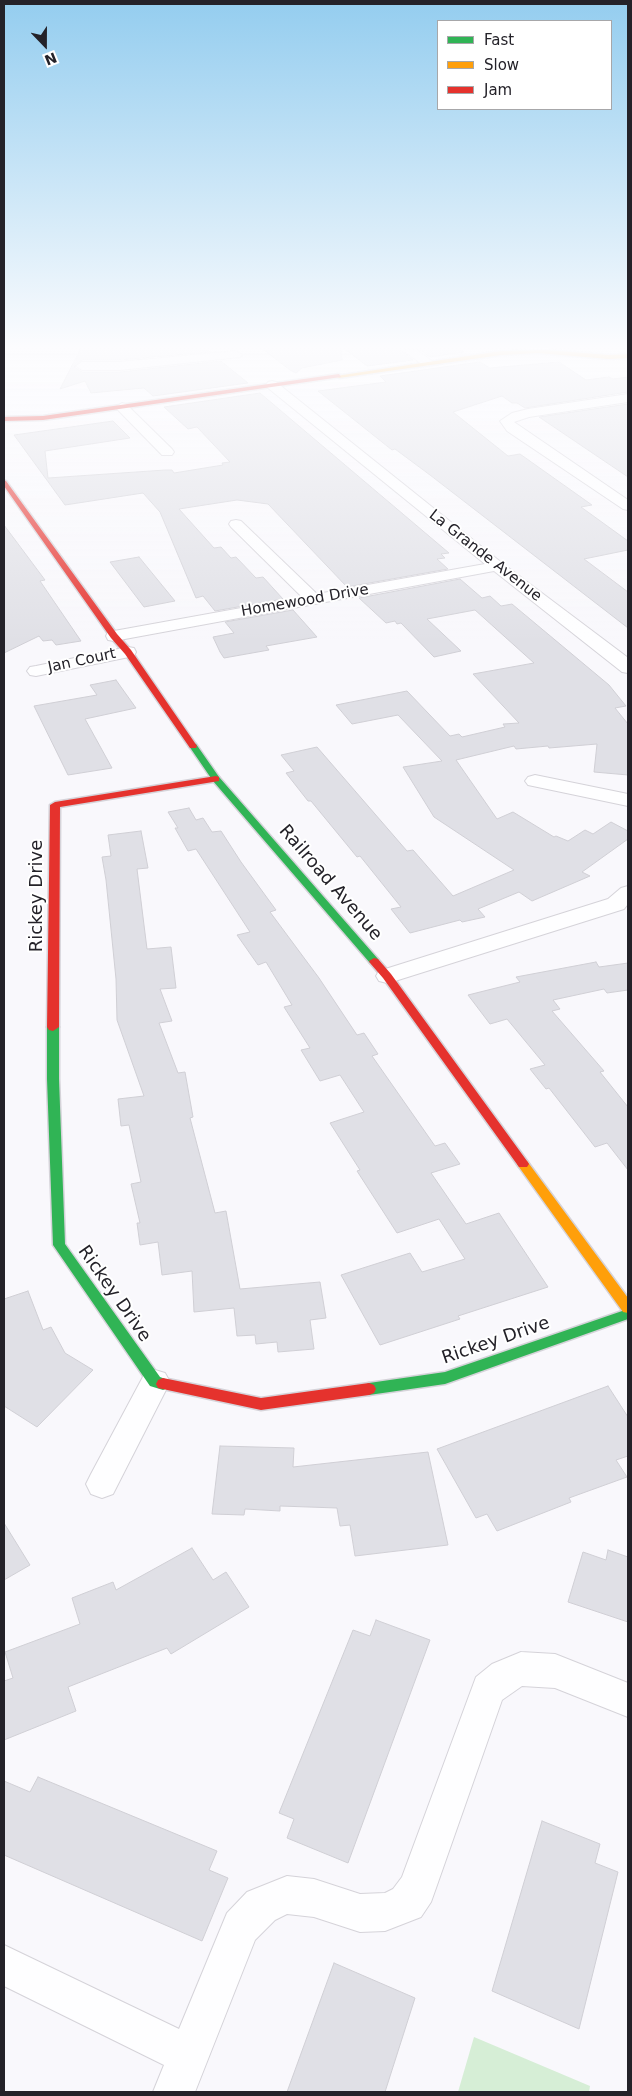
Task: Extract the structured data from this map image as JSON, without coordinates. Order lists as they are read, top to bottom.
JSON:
{
  "streets": {
    "street": [
      "La Grande Avenue",
      "Homewood Drive",
      "Jan Court",
      "Railroad Avenue",
      "Rickey Drive"
    ]
  },
  "crossings": [
    ["La Grande Avenue", "Homewood Drive"],
    ["Homewood Drive", "Railroad Avenue"],
    ["Jan Court", "Railroad Avenue"],
    ["Railroad Avenue", "Rickey Drive"]
  ],
  "legend": ["Fast", "Slow", "Jam"],
  "north": "bottom"
}
